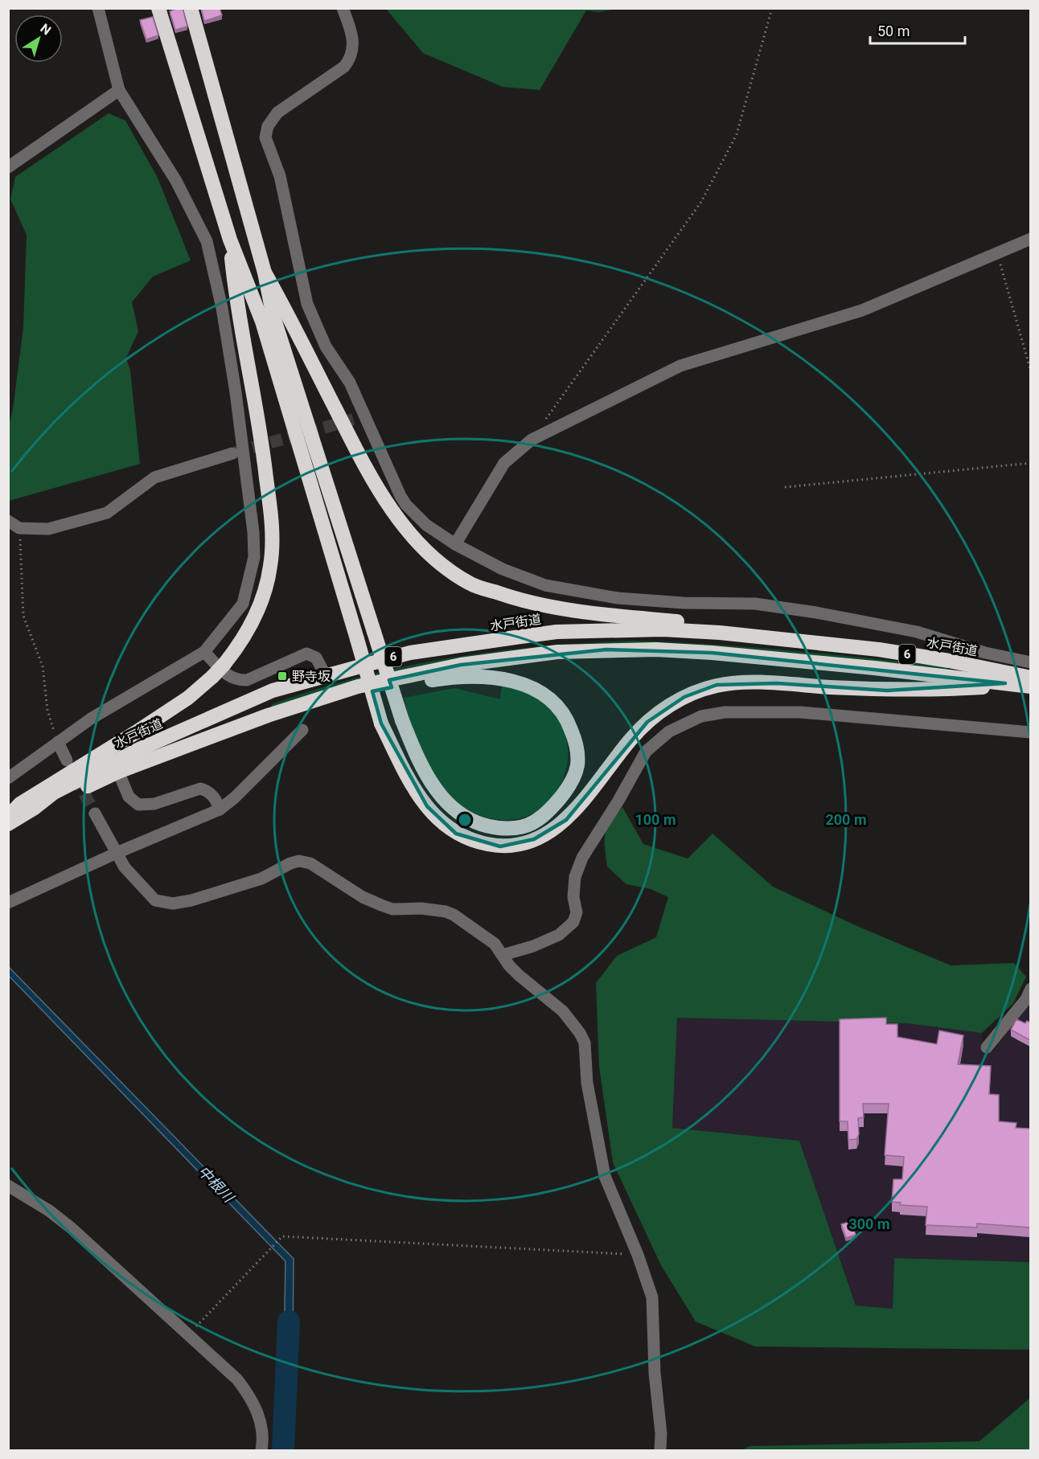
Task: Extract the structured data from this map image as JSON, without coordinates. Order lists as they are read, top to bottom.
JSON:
{
  "streets": {
    "highway": ["水戸街道", "6"]
  },
  "water": ["中根川"],
  "places": {
    "transit": ["野寺坂"]
  },
  "scale_bar": "50 m",
  "north": "top right",
  "rings": ["100 m", "200 m", "300 m"]
}
